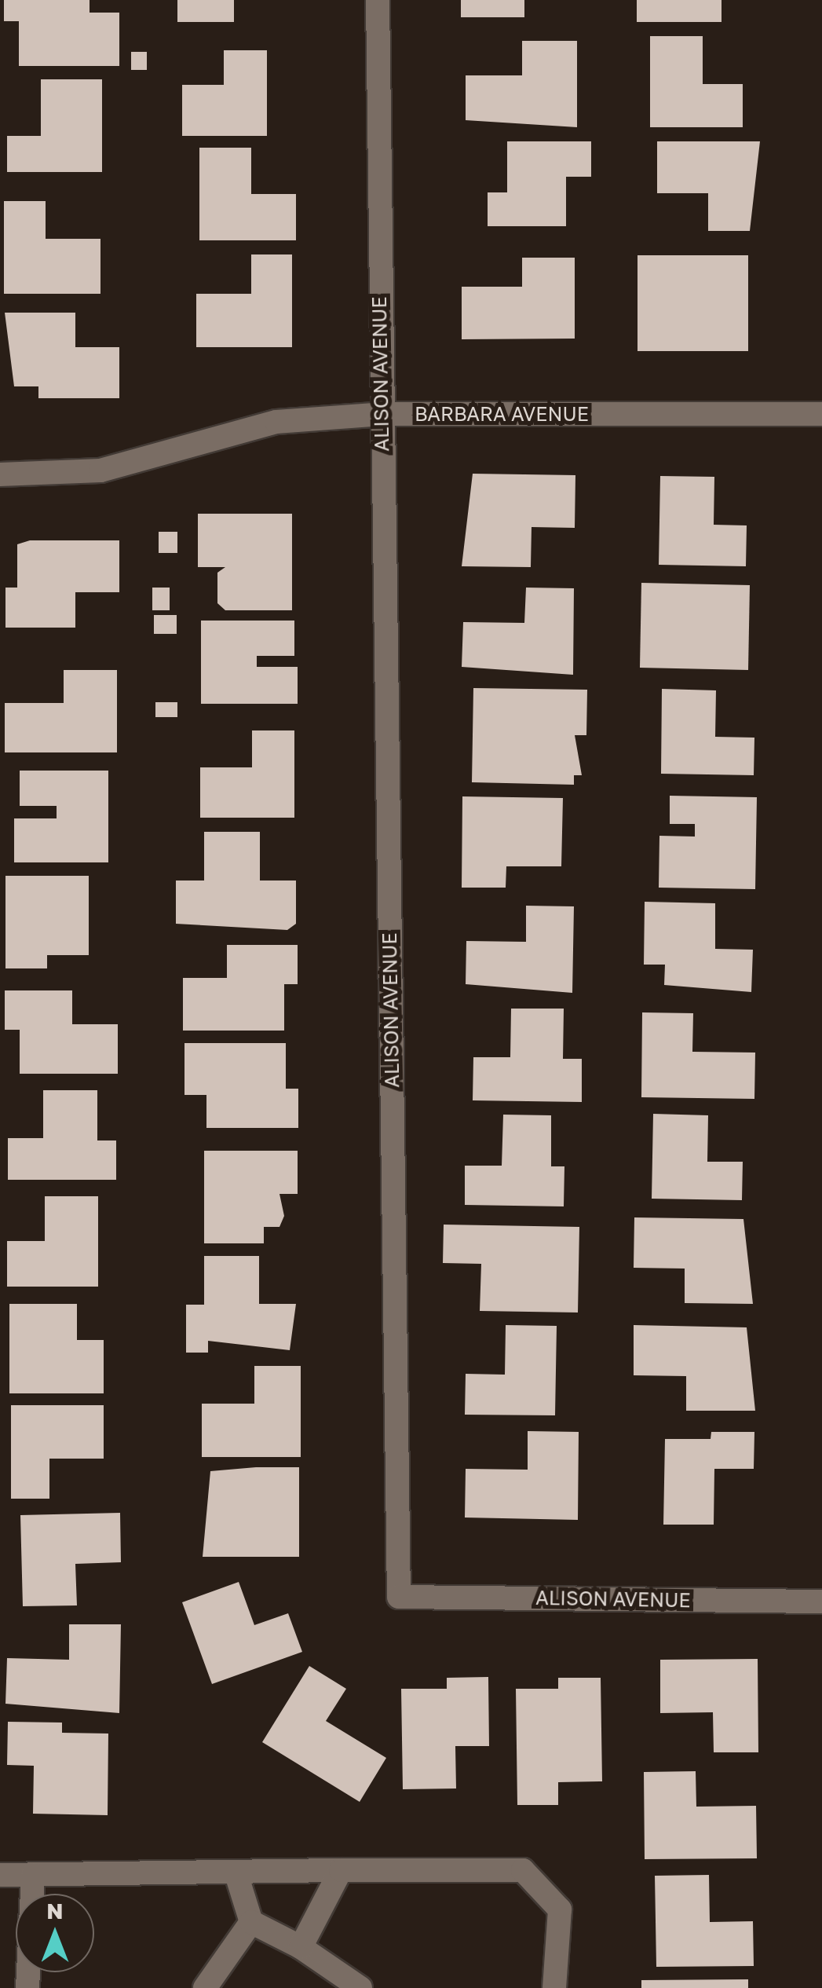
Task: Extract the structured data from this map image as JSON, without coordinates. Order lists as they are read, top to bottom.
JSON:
{
  "streets": {
    "street": ["ALISON AVENUE", "BARBARA AVENUE"]
  },
  "crossings": [
    ["ALISON AVENUE", "BARBARA AVENUE"]
  ],
  "north": "top"
}
